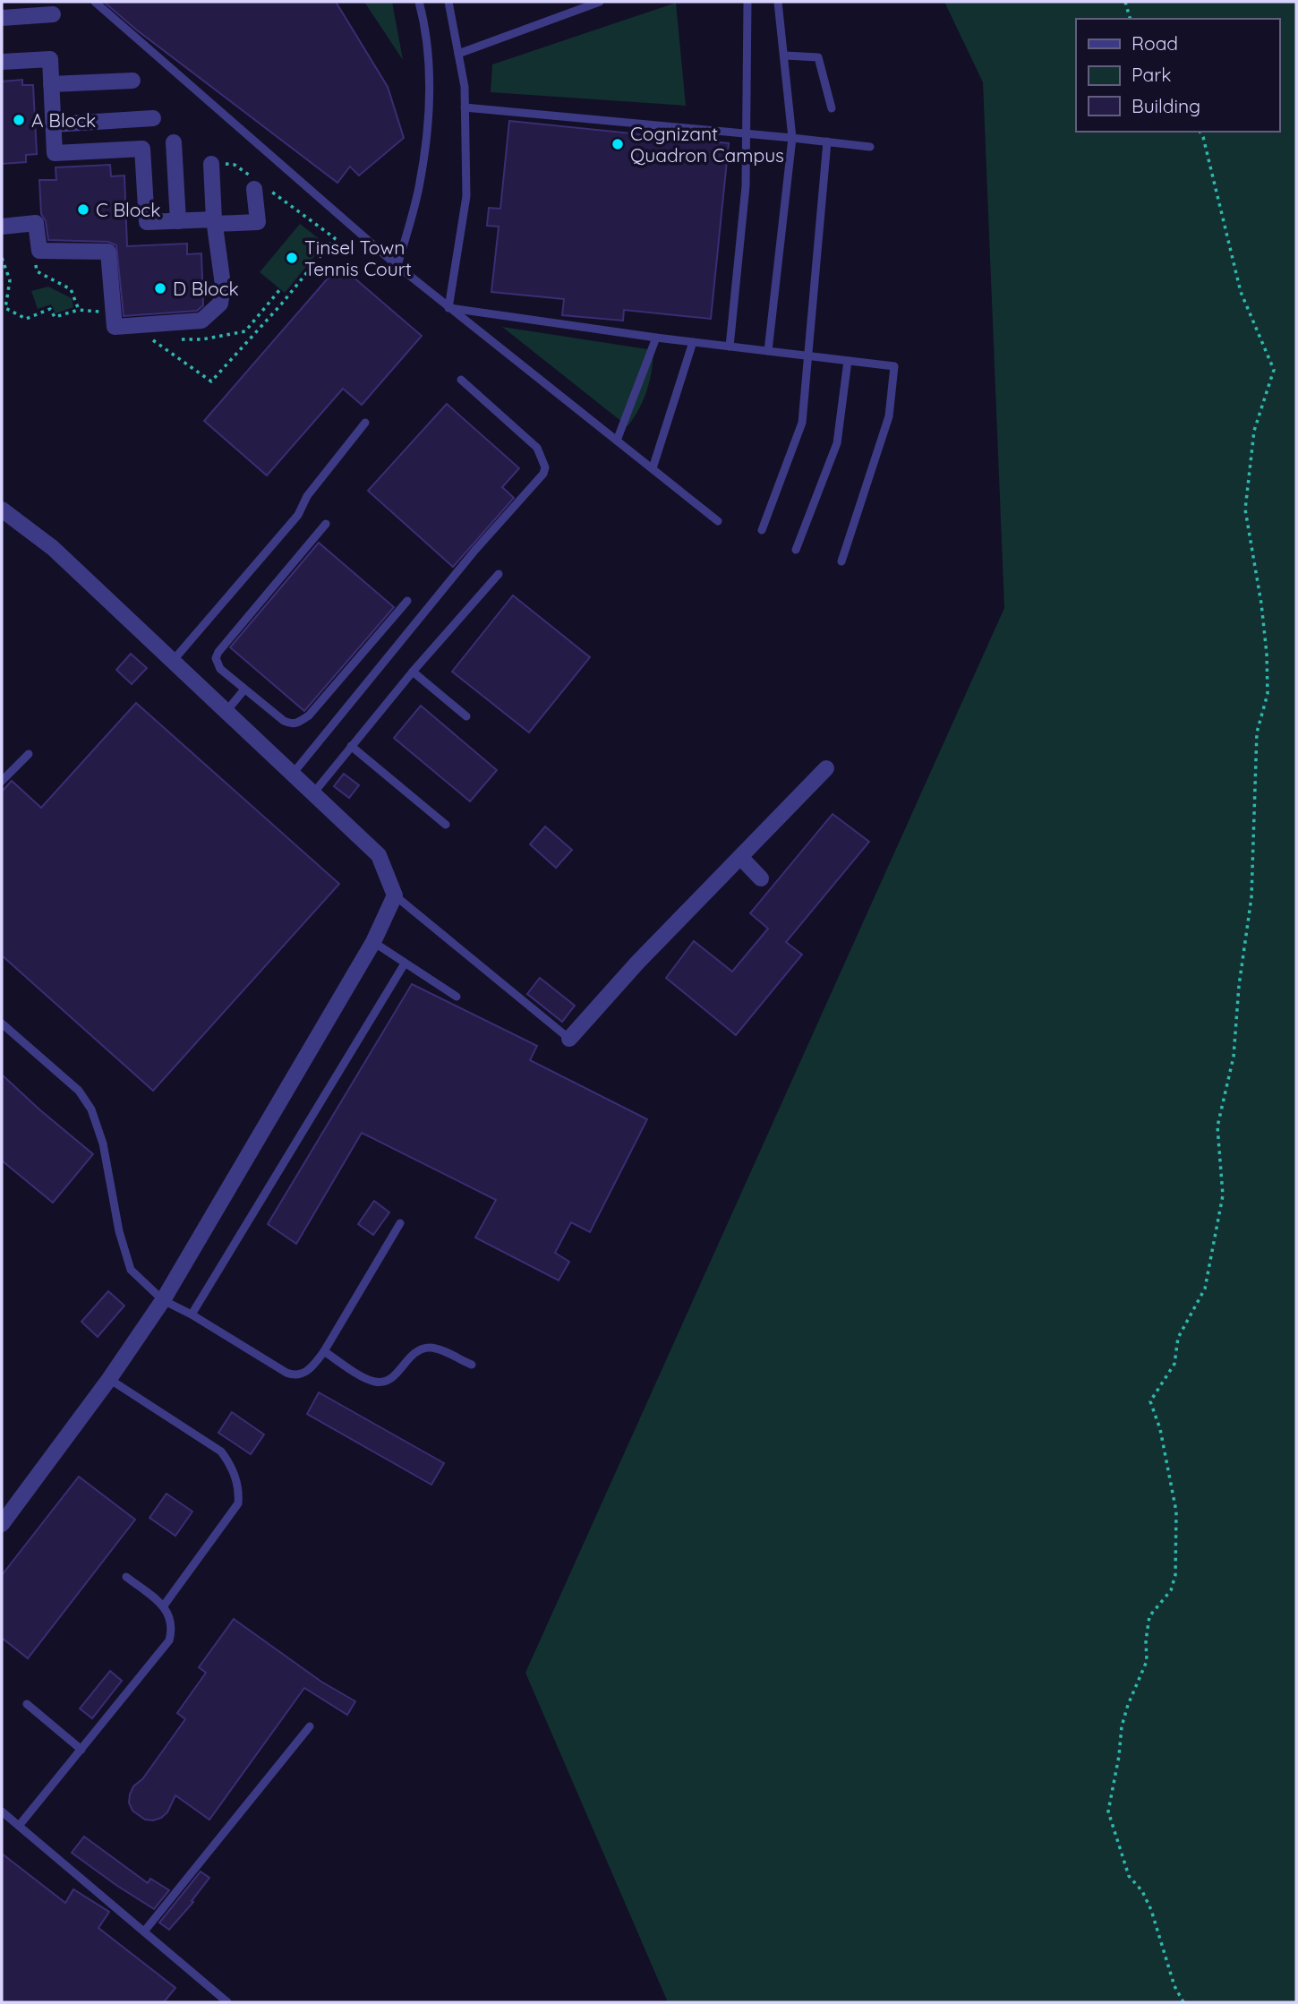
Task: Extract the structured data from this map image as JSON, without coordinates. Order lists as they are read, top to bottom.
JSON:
{
  "places": [
    "A Block",
    "Cognizant Quadron Campus",
    "C Block",
    "Tinsel Town Tennis Court",
    "D Block"
  ],
  "legend": ["Road", "Park", "Building"]
}
